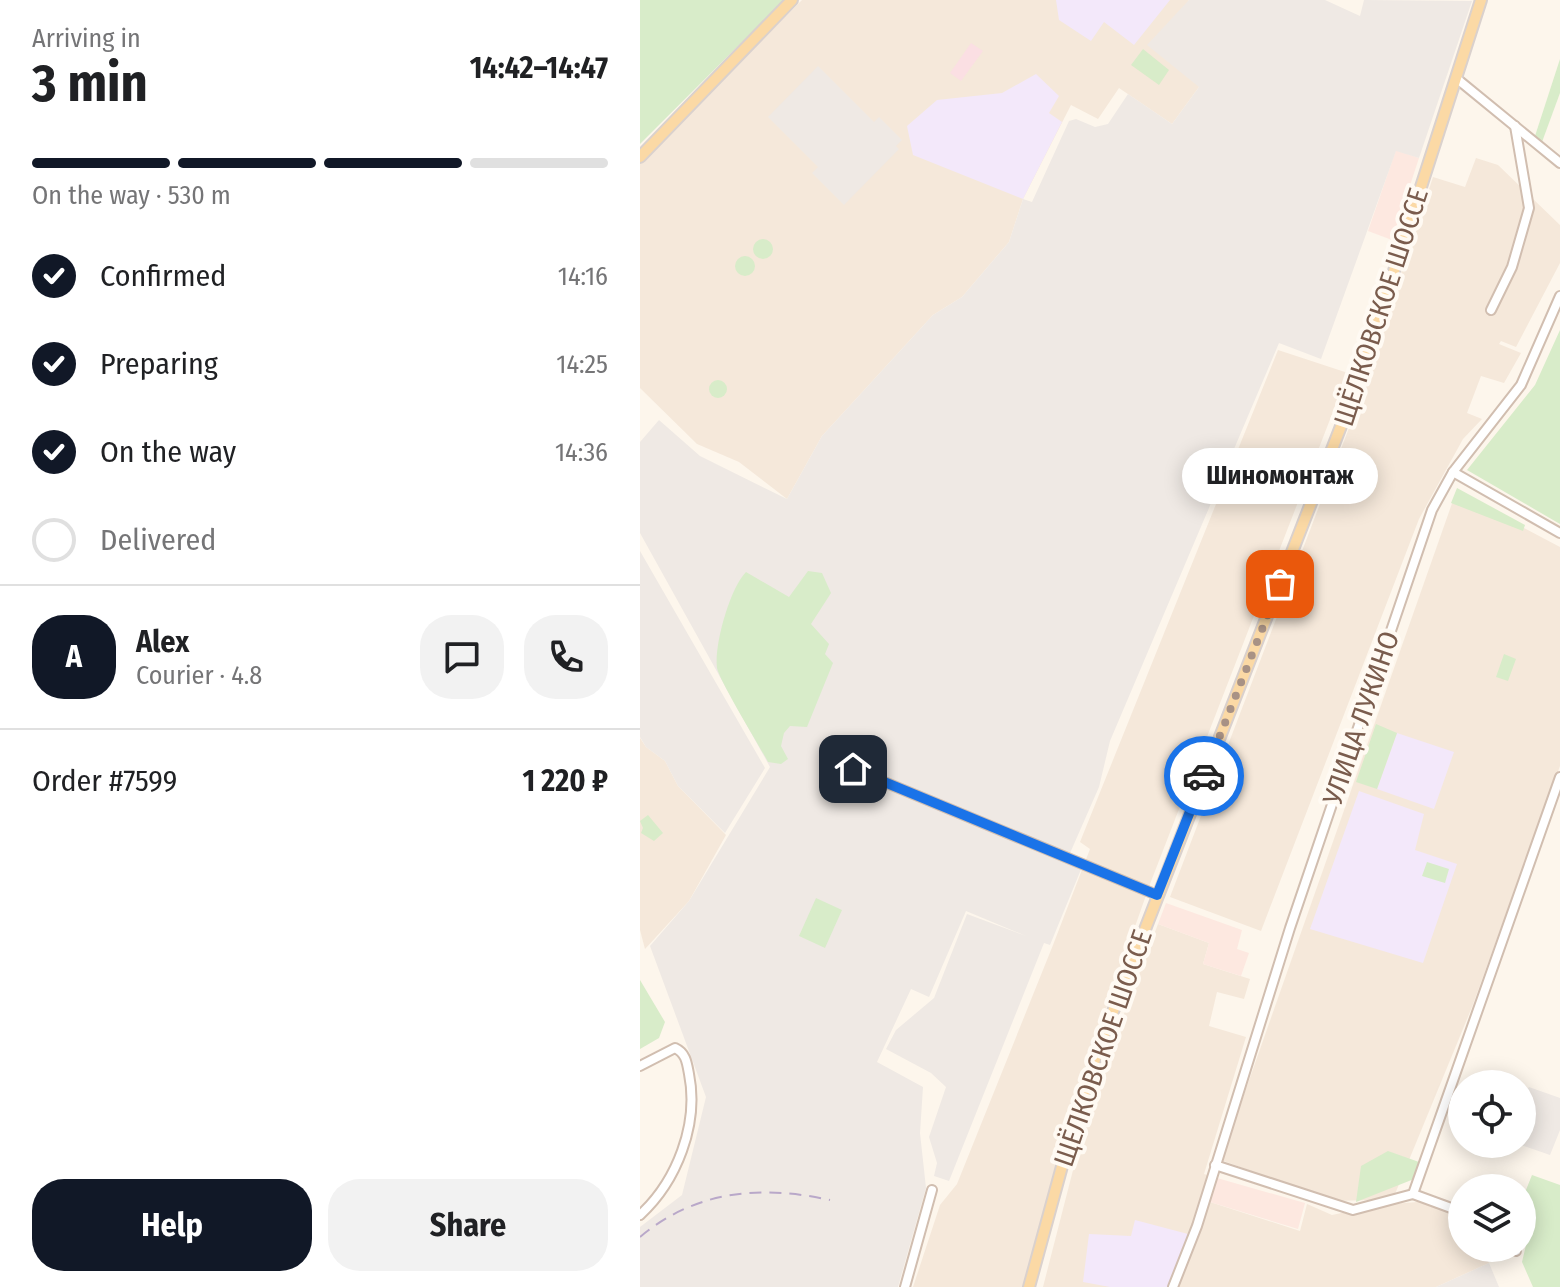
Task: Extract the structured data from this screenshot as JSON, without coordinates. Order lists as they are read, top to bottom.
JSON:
{
  "streets": {
    "main road": ["ЩЁЛКОВСКОЕ ШОССЕ"],
    "street": ["УЛИЦА ЛУКИНО"]
  },
  "places": ["Шиномонтаж"],
  "page": {
    "heading": ["3 min", "Arriving in", "14:42–14:47"],
    "panel": [
      "Alex",
      "Courier · 4.8",
      "Order #7599",
      "1 220 ₽"
    ],
    "bar": "On the way · 530 m",
    "list": [
      ["Confirmed", "14:16"],
      ["Preparing", "14:25"],
      ["On the way", "14:36"],
      "Delivered"
    ],
    "bubble": "Шиномонтаж",
    "round": "A",
    "buttons": ["Help", "Share"]
  }
}
